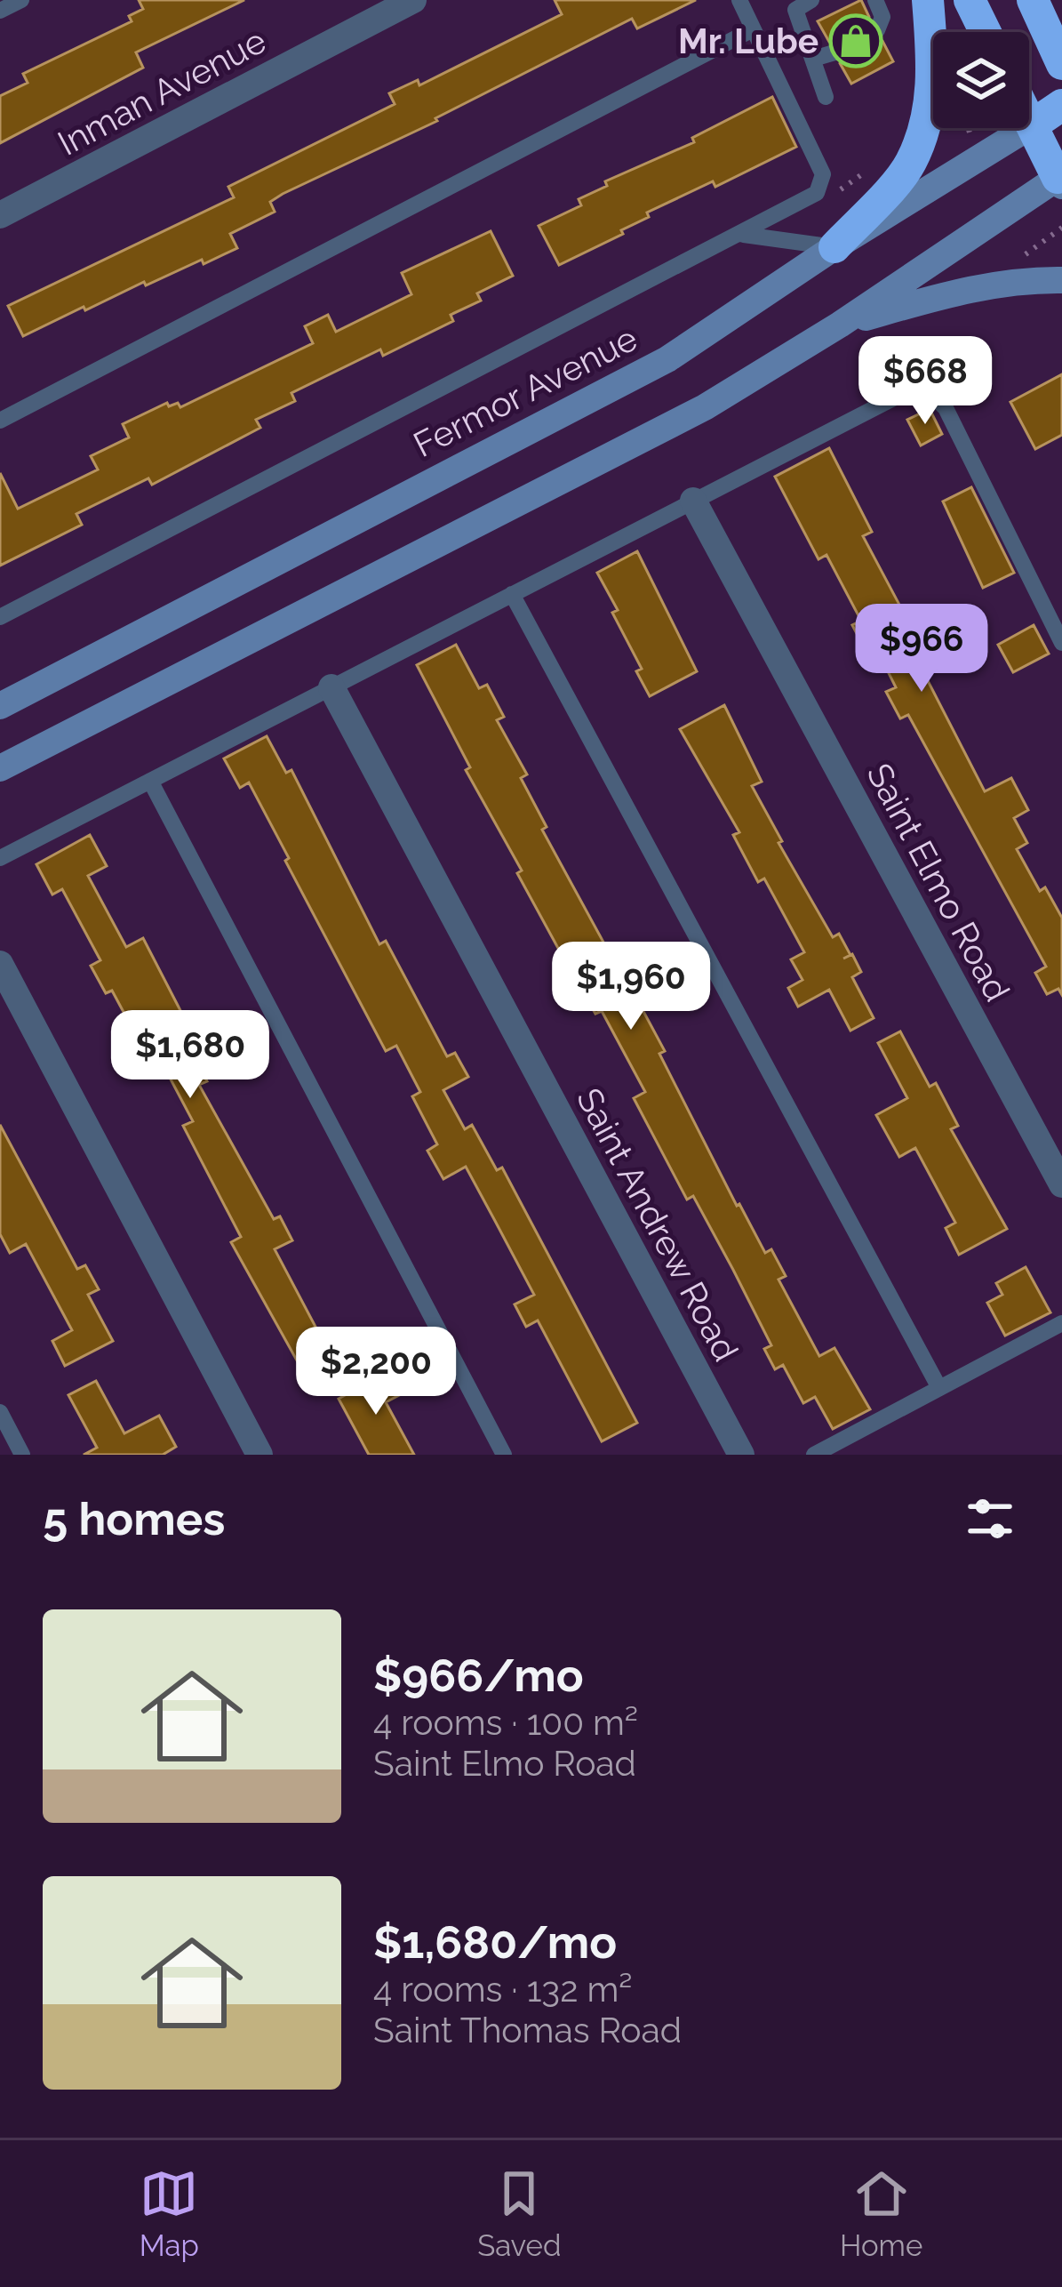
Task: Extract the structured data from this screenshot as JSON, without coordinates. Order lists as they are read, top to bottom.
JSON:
{
  "streets": {
    "highway": ["Fermor Avenue"],
    "street": ["Inman Avenue", "Saint Elmo Road", "Saint Andrew Road"]
  },
  "places": {
    "shop": ["Mr. Lube"]
  },
  "page": {
    "price": [
      "$668",
      "$966",
      "$1,960",
      "$1,680",
      "$2,200"
    ],
    "heading": "5 homes",
    "list": [
      {
        "name": "$966/mo",
        "note": "4 rooms · 100 m² · Saint Elmo Road"
      },
      {
        "name": "$1,680/mo",
        "note": "4 rooms · 132 m² · Saint Thomas Road"
      }
    ],
    "tabs": ["Map", "Saved", "Home"]
  }
}
